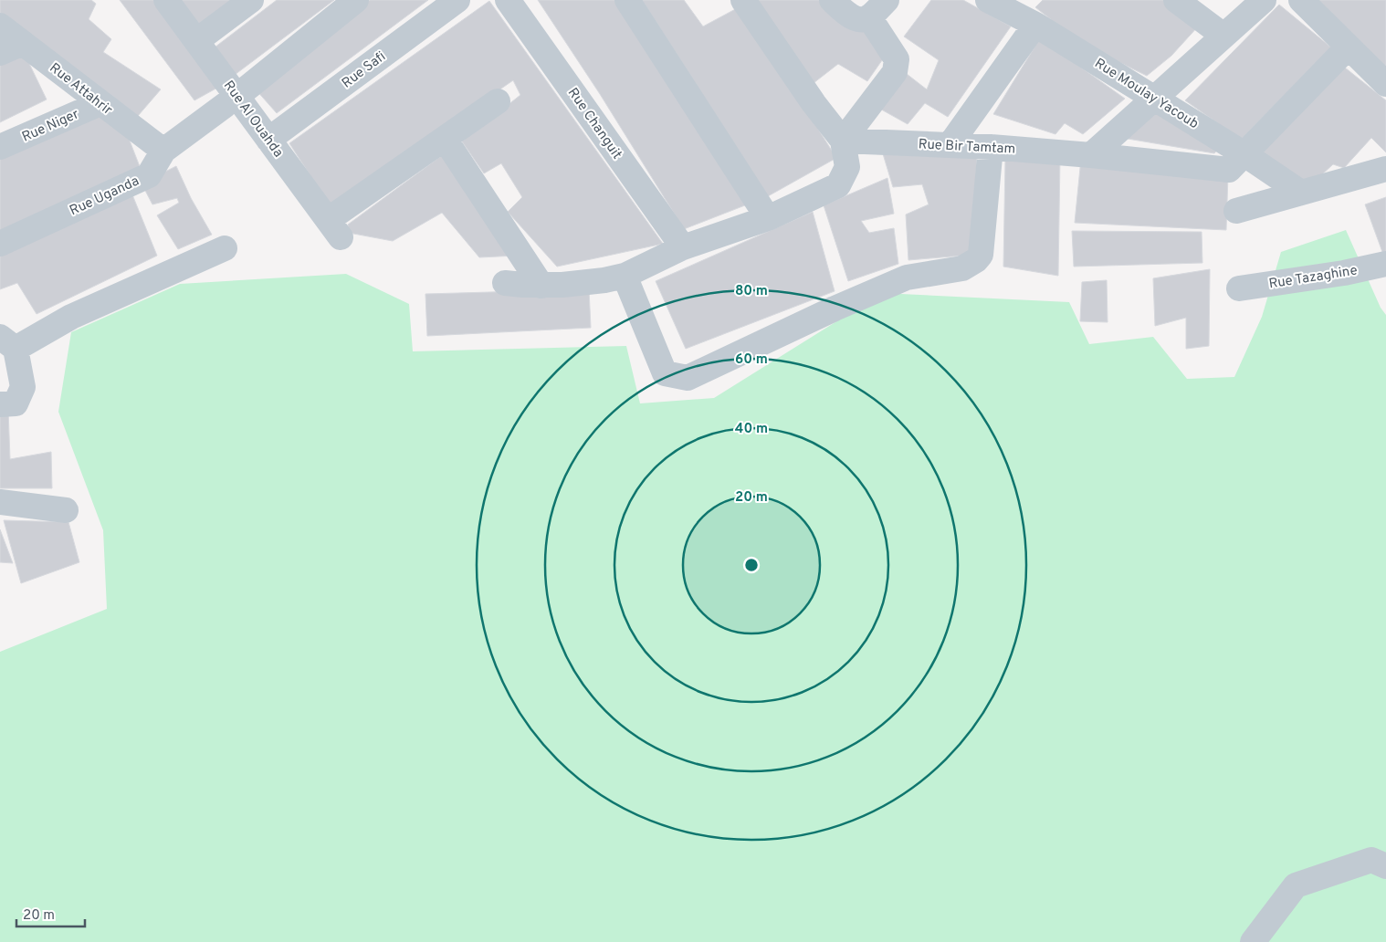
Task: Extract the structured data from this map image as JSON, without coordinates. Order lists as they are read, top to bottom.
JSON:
{
  "streets": {
    "street": [
      "Rue Safi",
      "Rue Attahrir",
      "Rue Moulay Yacoub",
      "Rue Al Ouahda",
      "Rue Changuit",
      "Rue Niger",
      "Rue Bir Tamtam",
      "Rue Uganda",
      "Rue Tazaghine"
    ]
  },
  "crossings": [
    ["Rue Safi", "Rue Al Ouahda"],
    ["Rue Attahrir", "Rue Niger"],
    ["Rue Attahrir", "Rue Uganda"],
    ["Rue Moulay Yacoub", "Rue Bir Tamtam"],
    ["Rue Al Ouahda", "Rue Uganda"]
  ],
  "scale_bar": "20 m",
  "rings": [
    "80 m",
    "60 m",
    "40 m",
    "20 m"
  ]
}
